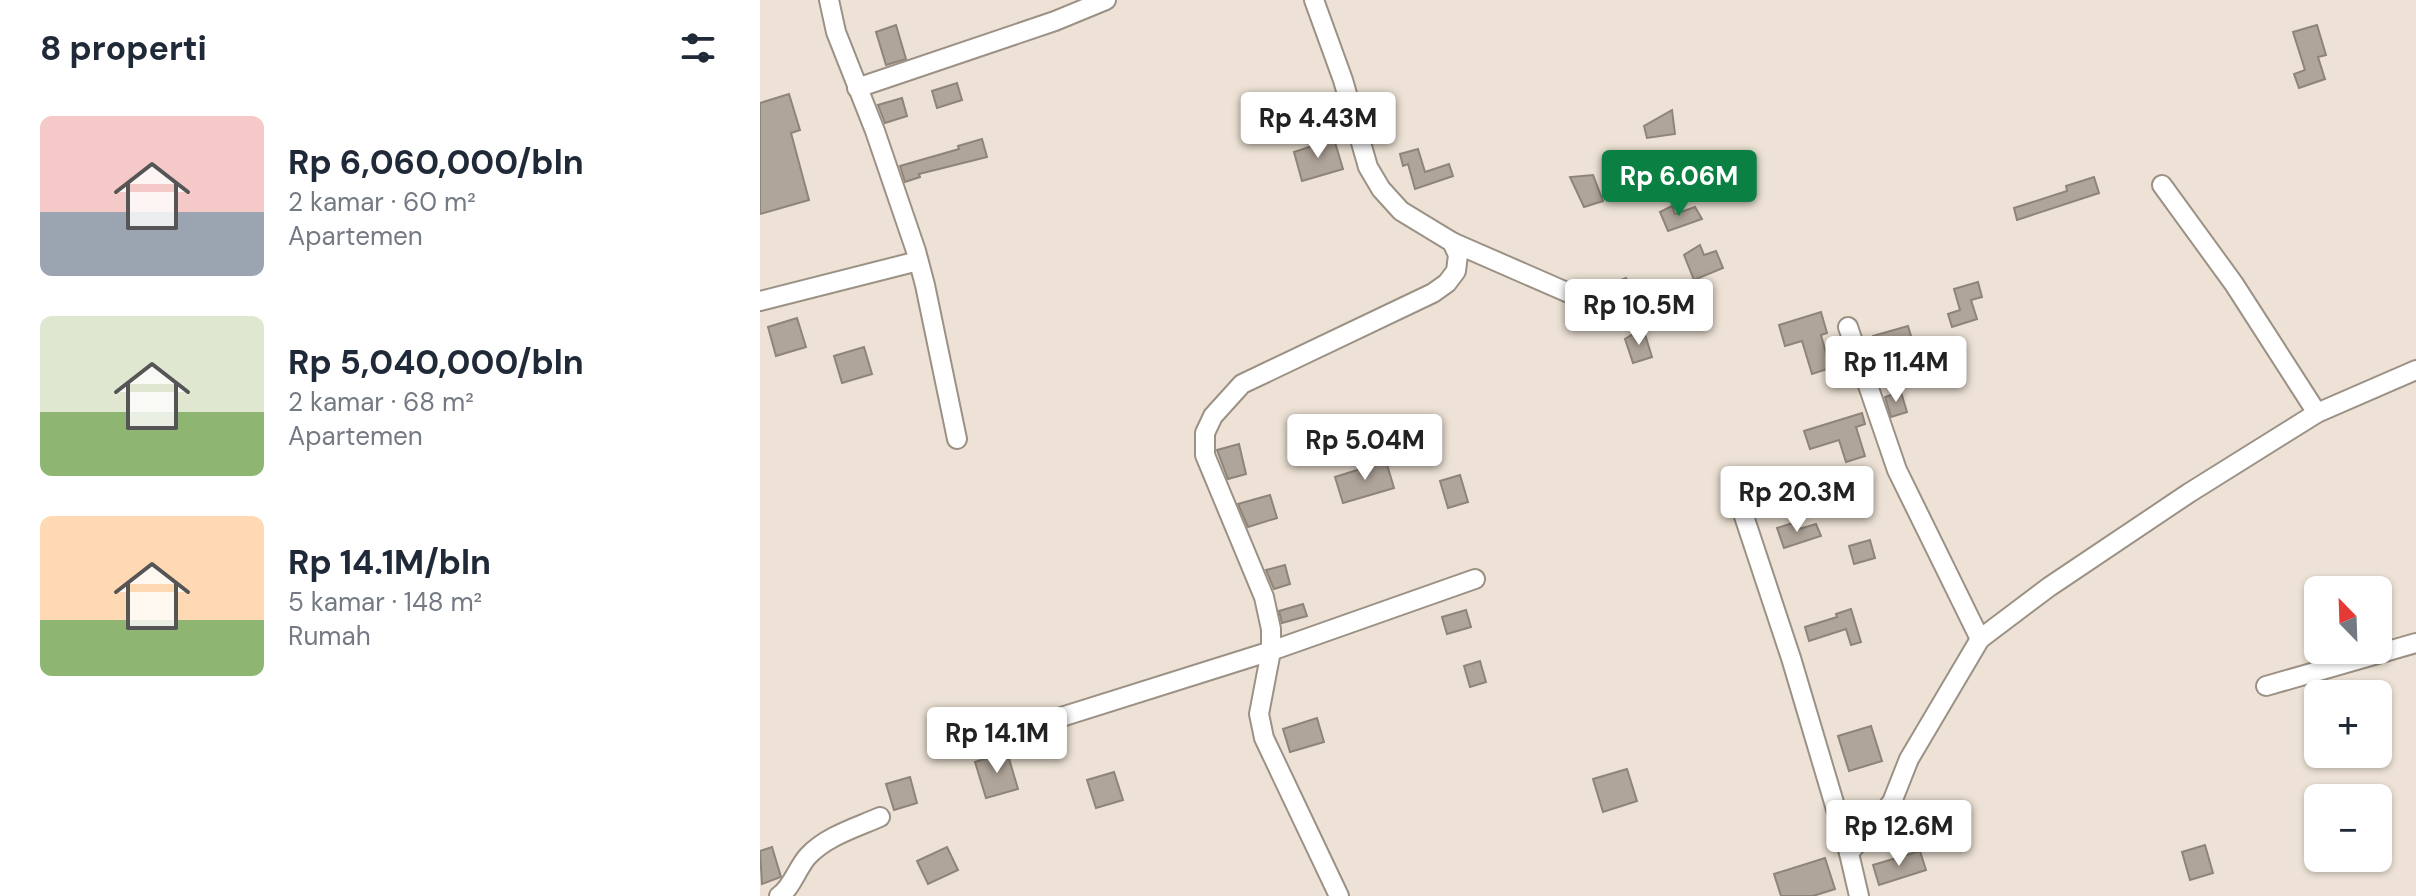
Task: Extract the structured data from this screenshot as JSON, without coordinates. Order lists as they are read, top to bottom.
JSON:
{
  "north": "top left",
  "page": {
    "heading": "8 properti",
    "price": [
      "Rp 4.43M",
      "Rp 6.06M",
      "Rp 10.5M",
      "Rp 11.4M",
      "Rp 5.04M",
      "Rp 20.3M",
      "Rp 14.1M",
      "Rp 12.6M"
    ],
    "list": [
      {
        "name": "Rp 6,060,000/bln",
        "note": "2 kamar · 60 m² · Apartemen"
      },
      {
        "name": "Rp 5,040,000/bln",
        "note": "2 kamar · 68 m² · Apartemen"
      },
      {
        "name": "Rp 14.1M/bln",
        "note": "5 kamar · 148 m² · Rumah"
      }
    ],
    "map_buttons": ["+", "−"]
  }
}
